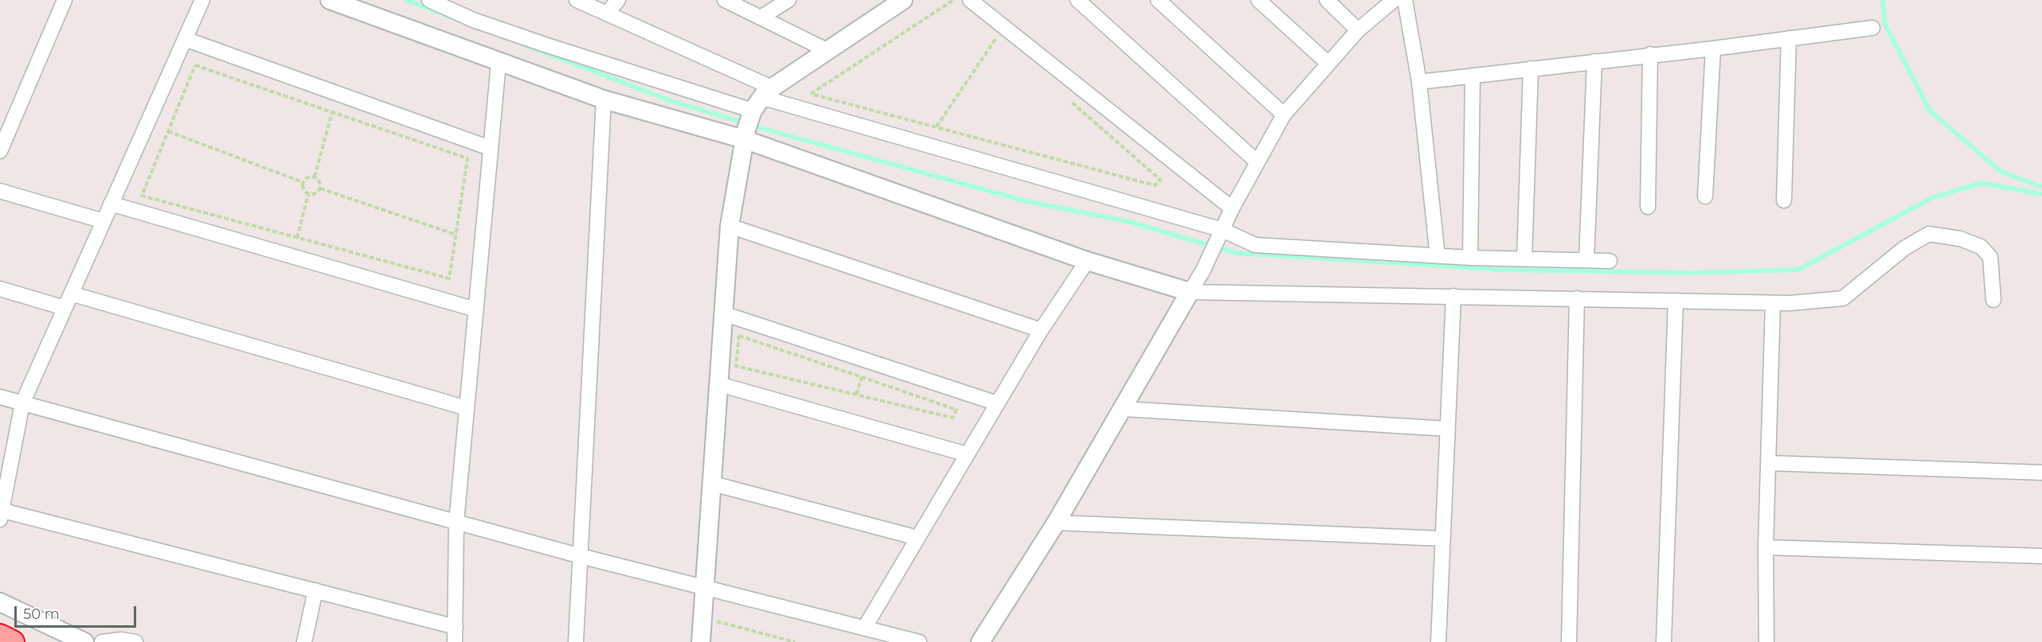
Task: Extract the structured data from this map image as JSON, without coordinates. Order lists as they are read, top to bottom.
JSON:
{
  "scale_bar": "50 m"
}
